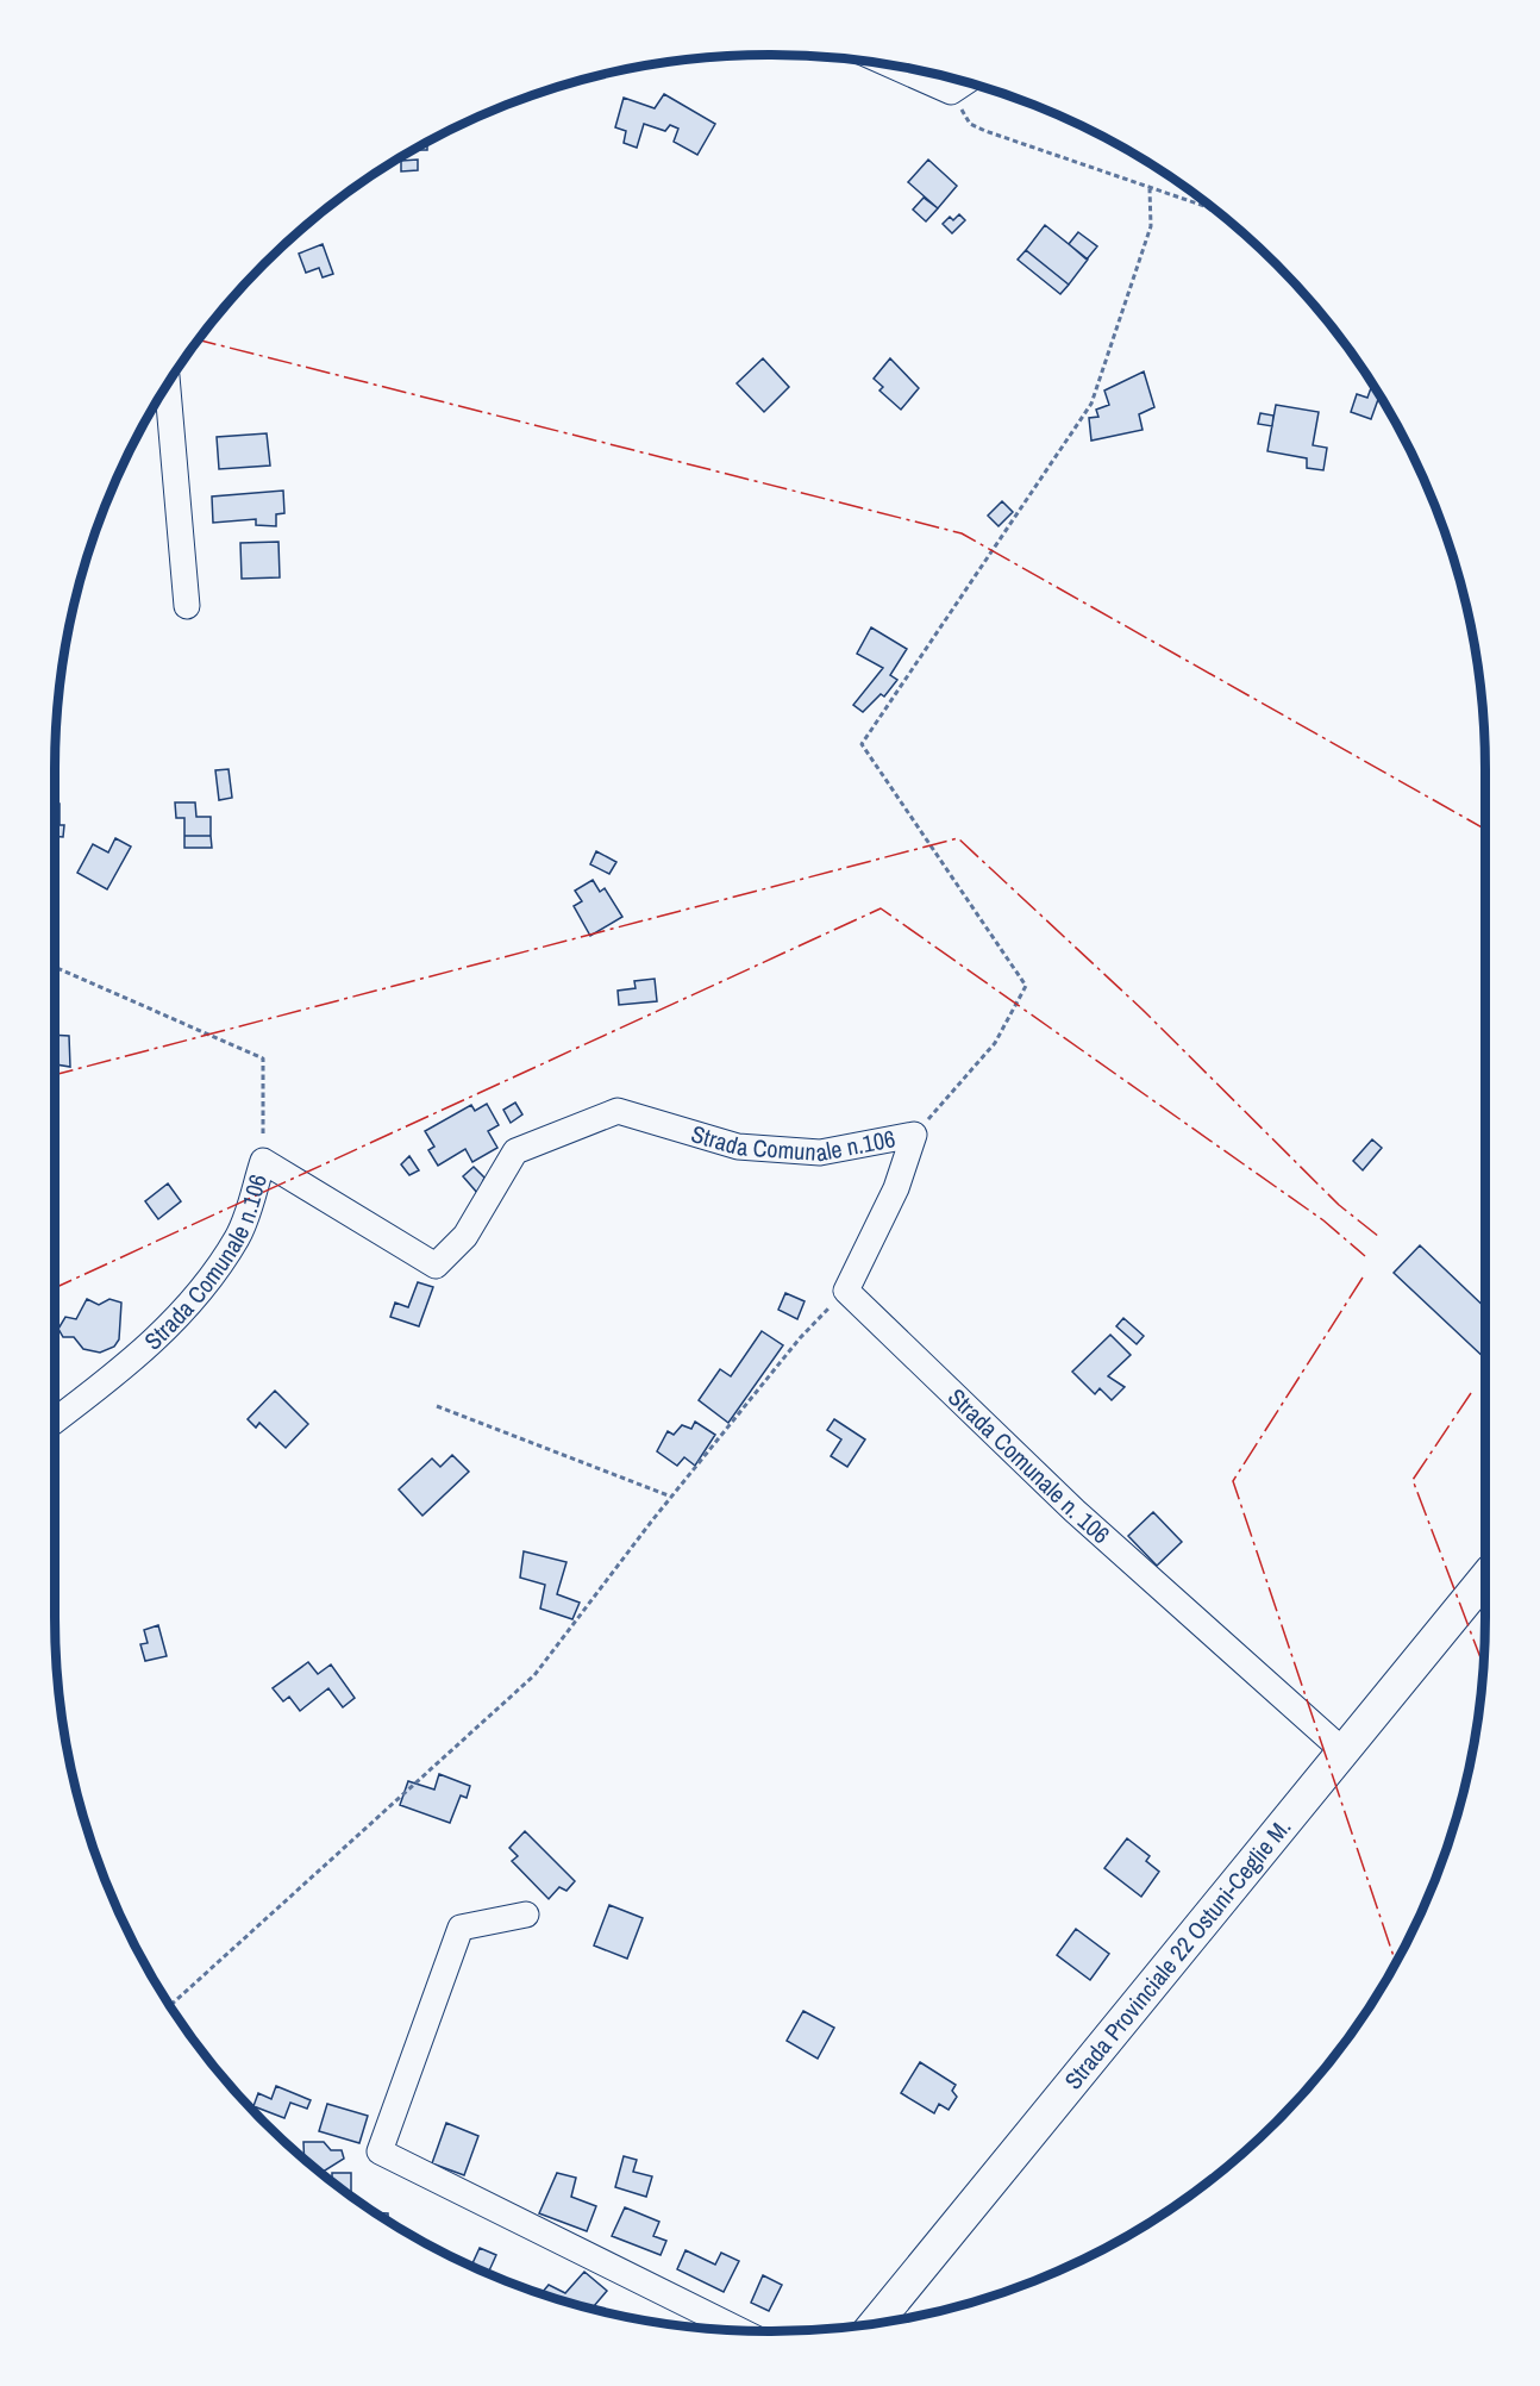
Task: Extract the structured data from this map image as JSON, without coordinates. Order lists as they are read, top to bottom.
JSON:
{
  "streets": {
    "main road": ["Strada Provinciale 22 Ostuni-Ceglie M."],
    "street": ["Strada Comunale n.106", "Strada Comunale n. 106"]
  },
  "crossings": [
    ["Strada Comunale n. 106", "Strada Provinciale 22 Ostuni-Ceglie M."]
  ]
}
